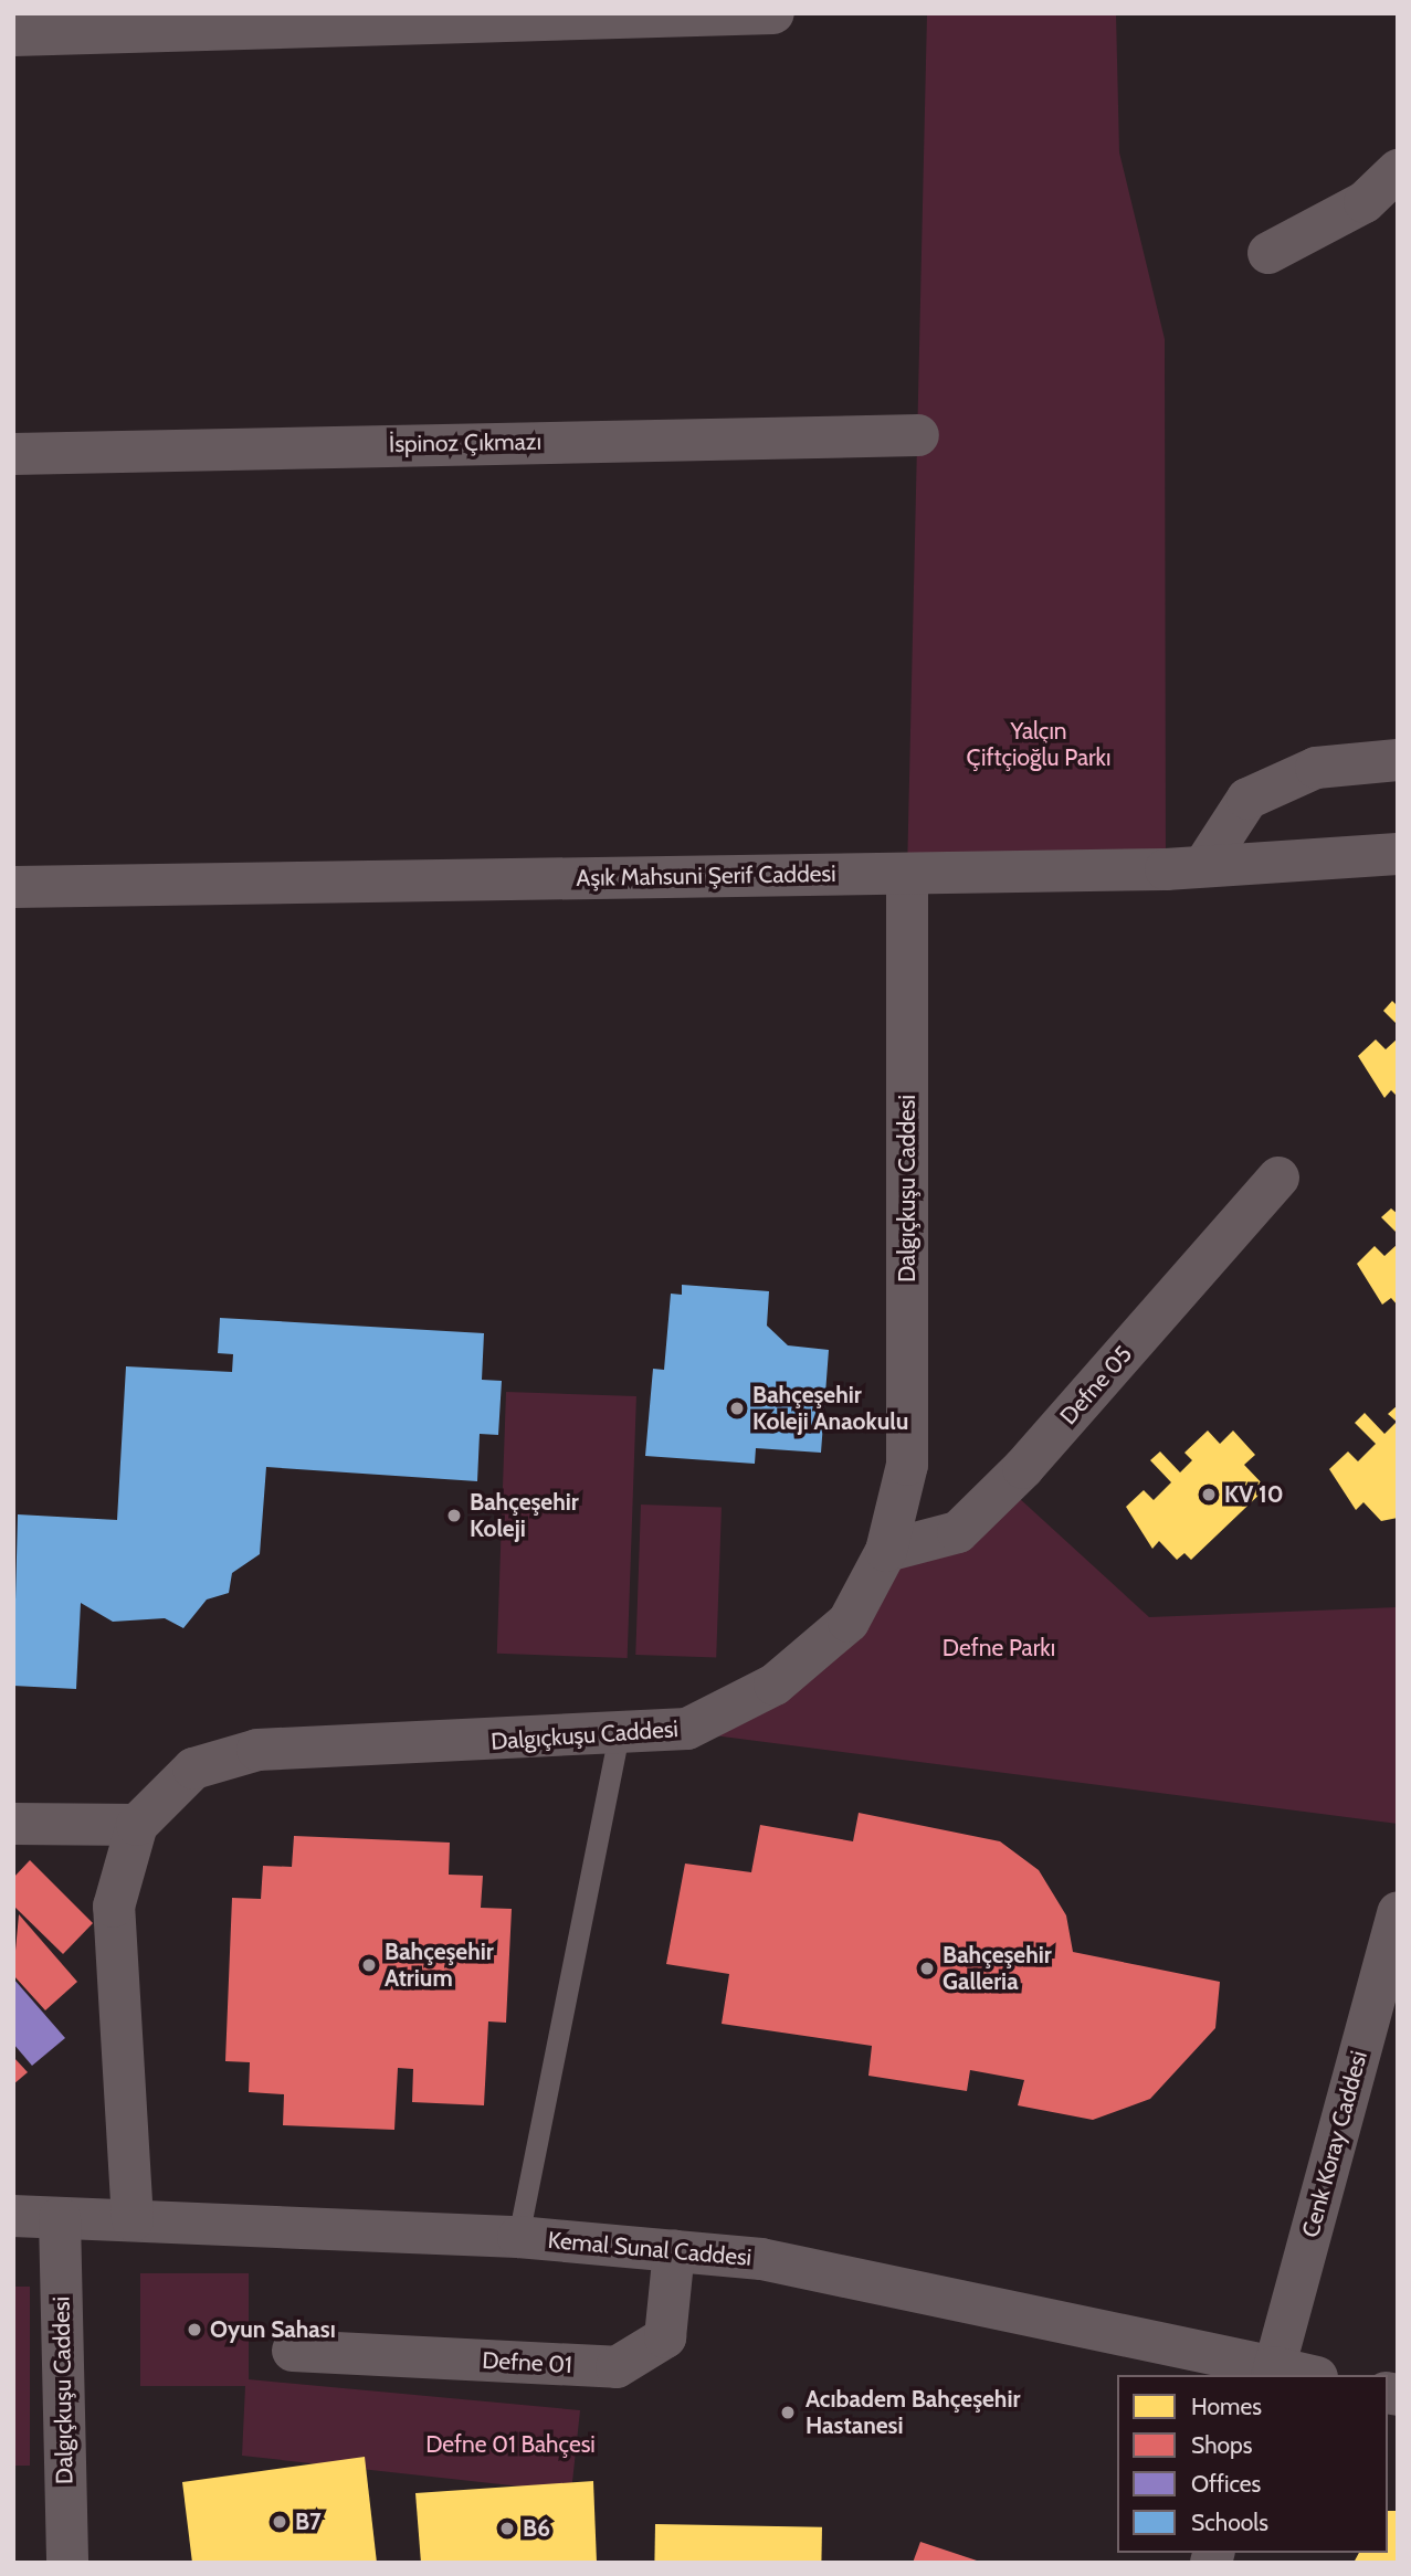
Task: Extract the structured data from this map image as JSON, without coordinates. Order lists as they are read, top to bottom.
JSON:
{
  "streets": {
    "street": [
      "İspinoz Çıkmazı",
      "Aşık Mahsuni Şerif Caddesi",
      "Dalgıçkuşu Caddesi",
      "Defne 05",
      "Cenk Koray Caddesi",
      "Kemal Sunal Caddesi",
      "Defne 01"
    ]
  },
  "crossings": [
    ["Aşık Mahsuni Şerif Caddesi", "Dalgıçkuşu Caddesi"],
    ["Dalgıçkuşu Caddesi", "Defne 05"],
    ["Dalgıçkuşu Caddesi", "Kemal Sunal Caddesi"],
    ["Cenk Koray Caddesi", "Kemal Sunal Caddesi"],
    ["Kemal Sunal Caddesi", "Defne 01"]
  ],
  "parks": ["Yalçın Çiftçioğlu Parkı", "Defne Parkı", "Defne 01 Bahçesi"],
  "places": [
    "Bahçeşehir Koleji Anaokulu",
    "KV 10",
    "Bahçeşehir Koleji",
    "Bahçeşehir Atrium",
    "Bahçeşehir Galleria",
    "Oyun Sahası",
    "Acıbadem Bahçeşehir Hastanesi",
    "B7",
    "B6"
  ],
  "legend": [
    "Homes",
    "Shops",
    "Offices",
    "Schools"
  ]
}
